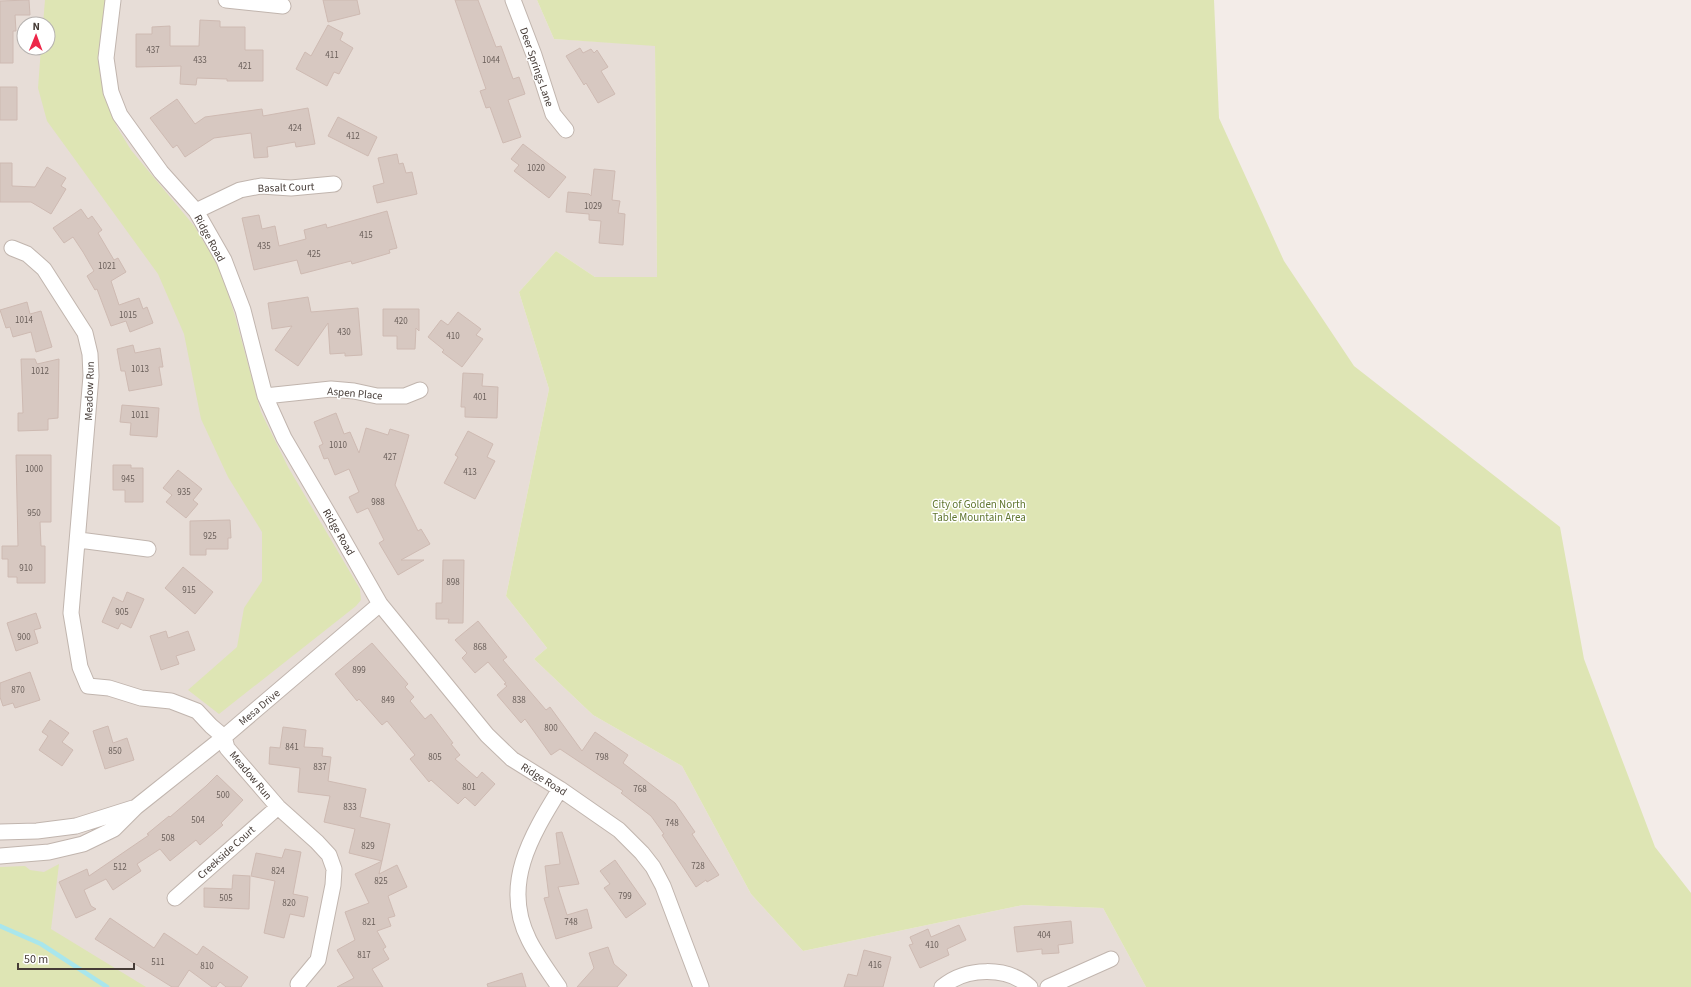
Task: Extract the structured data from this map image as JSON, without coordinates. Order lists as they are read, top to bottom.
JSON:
{
  "streets": {
    "street": [
      "Deer Springs Lane",
      "Basalt Court",
      "Ridge Road",
      "Meadow Run",
      "Aspen Place",
      "Mesa Drive",
      "Creekside Court"
    ]
  },
  "crossings": [
    ["Basalt Court", "Ridge Road"],
    ["Ridge Road", "Aspen Place"],
    ["Ridge Road", "Mesa Drive"],
    ["Meadow Run", "Mesa Drive"],
    ["Meadow Run", "Creekside Court"]
  ],
  "parks": ["City of Golden North Table Mountain Area"],
  "house_numbers": [
    "437",
    "411",
    "433",
    "1044",
    "421",
    "424",
    "412",
    "1020",
    "1029",
    "415",
    "435",
    "425",
    "1021",
    "1015",
    "1014",
    "420",
    "430",
    "410",
    "1013",
    "1012",
    "401",
    "1011",
    "1010",
    "427",
    "1000",
    "413",
    "945",
    "935",
    "988",
    "950",
    "925",
    "910",
    "898",
    "915",
    "905",
    "900",
    "868",
    "899",
    "870",
    "849",
    "838",
    "800",
    "841",
    "850",
    "805",
    "798",
    "837",
    "801",
    "768",
    "500",
    "833",
    "504",
    "748",
    "508",
    "829",
    "728",
    "512",
    "824",
    "825",
    "799",
    "505",
    "820",
    "821",
    "748",
    "404",
    "410",
    "817",
    "511",
    "416",
    "810"
  ],
  "scale_bar": "50 m",
  "north": "top"
}
